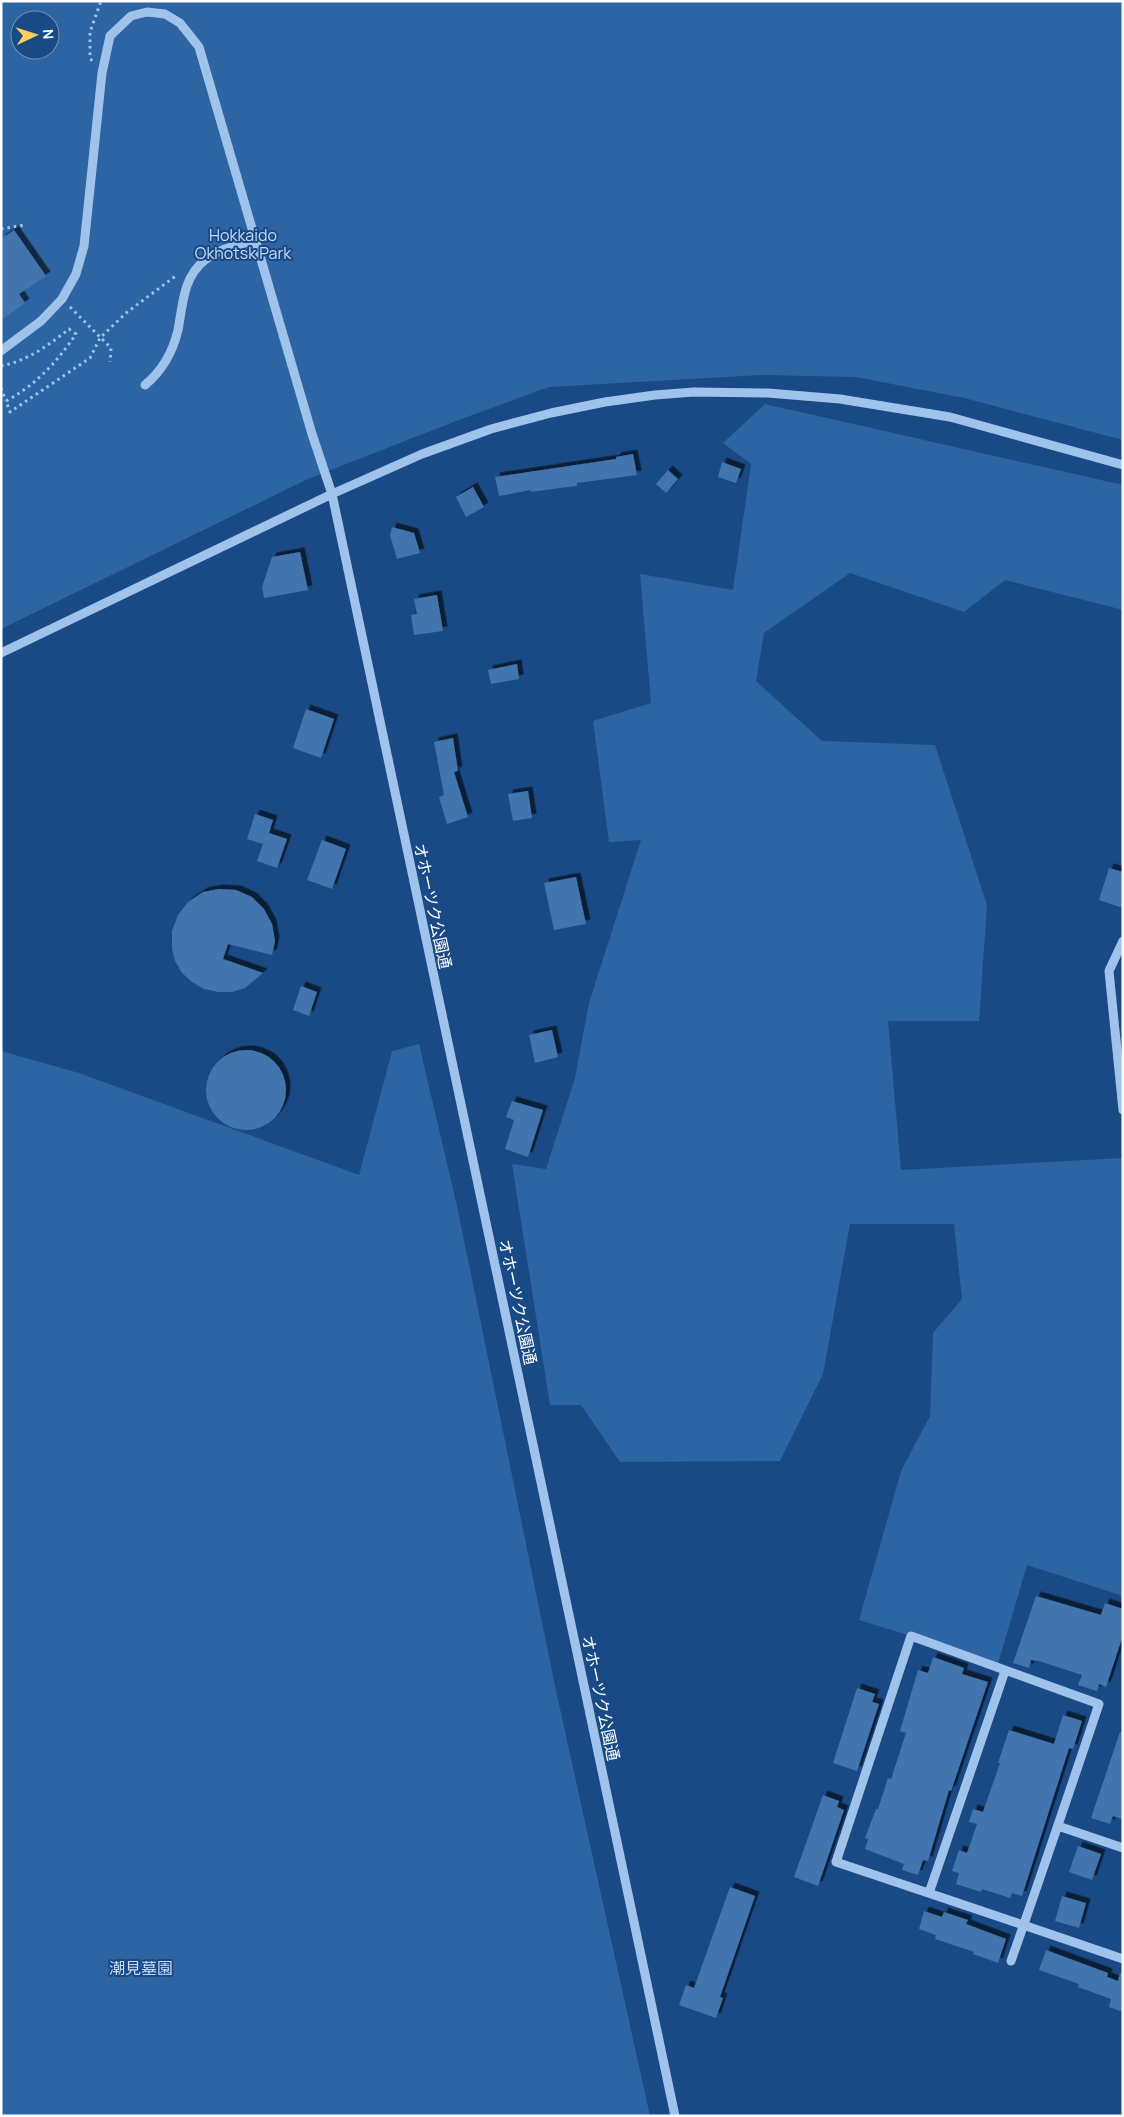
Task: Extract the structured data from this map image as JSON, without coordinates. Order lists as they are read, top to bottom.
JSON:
{
  "streets": {
    "street": ["オホーツク公園通"]
  },
  "parks": ["Hokkaido Okhotsk Park", "潮見墓園"],
  "north": "right"
}
